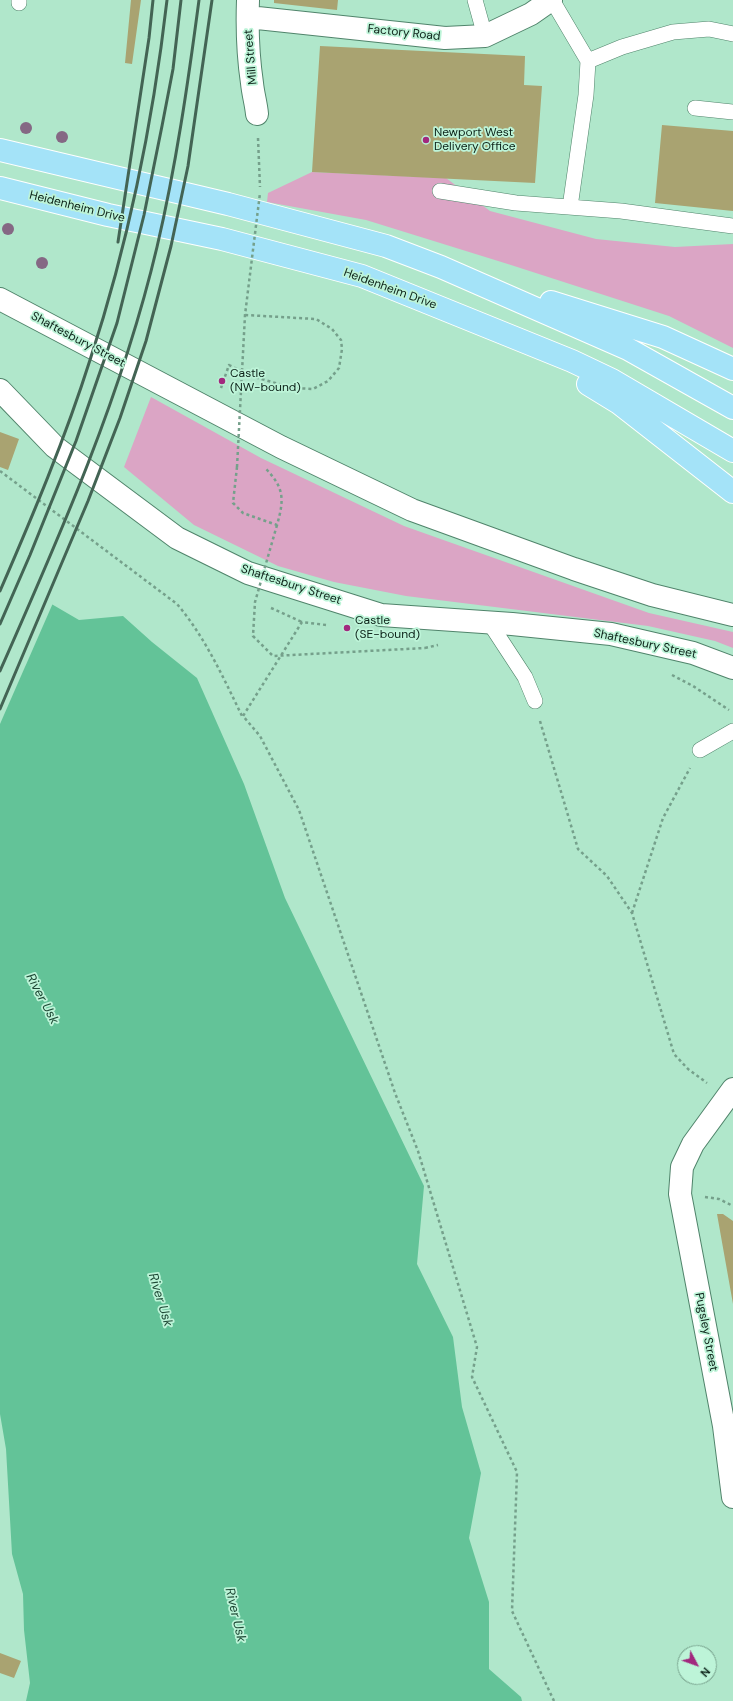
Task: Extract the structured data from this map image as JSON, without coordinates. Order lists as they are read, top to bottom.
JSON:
{
  "streets": {
    "main road": [
      "Factory Road",
      "Mill Street",
      "Heidenheim Drive",
      "Shaftesbury Street",
      "Pugsley Street"
    ]
  },
  "crossings": [
    ["Factory Road", "Mill Street"]
  ],
  "water": ["River Usk"],
  "places": ["Newport West Delivery Office", "Castle (NW-bound)", "Castle (SE-bound)"],
  "north": "bottom right"
}
